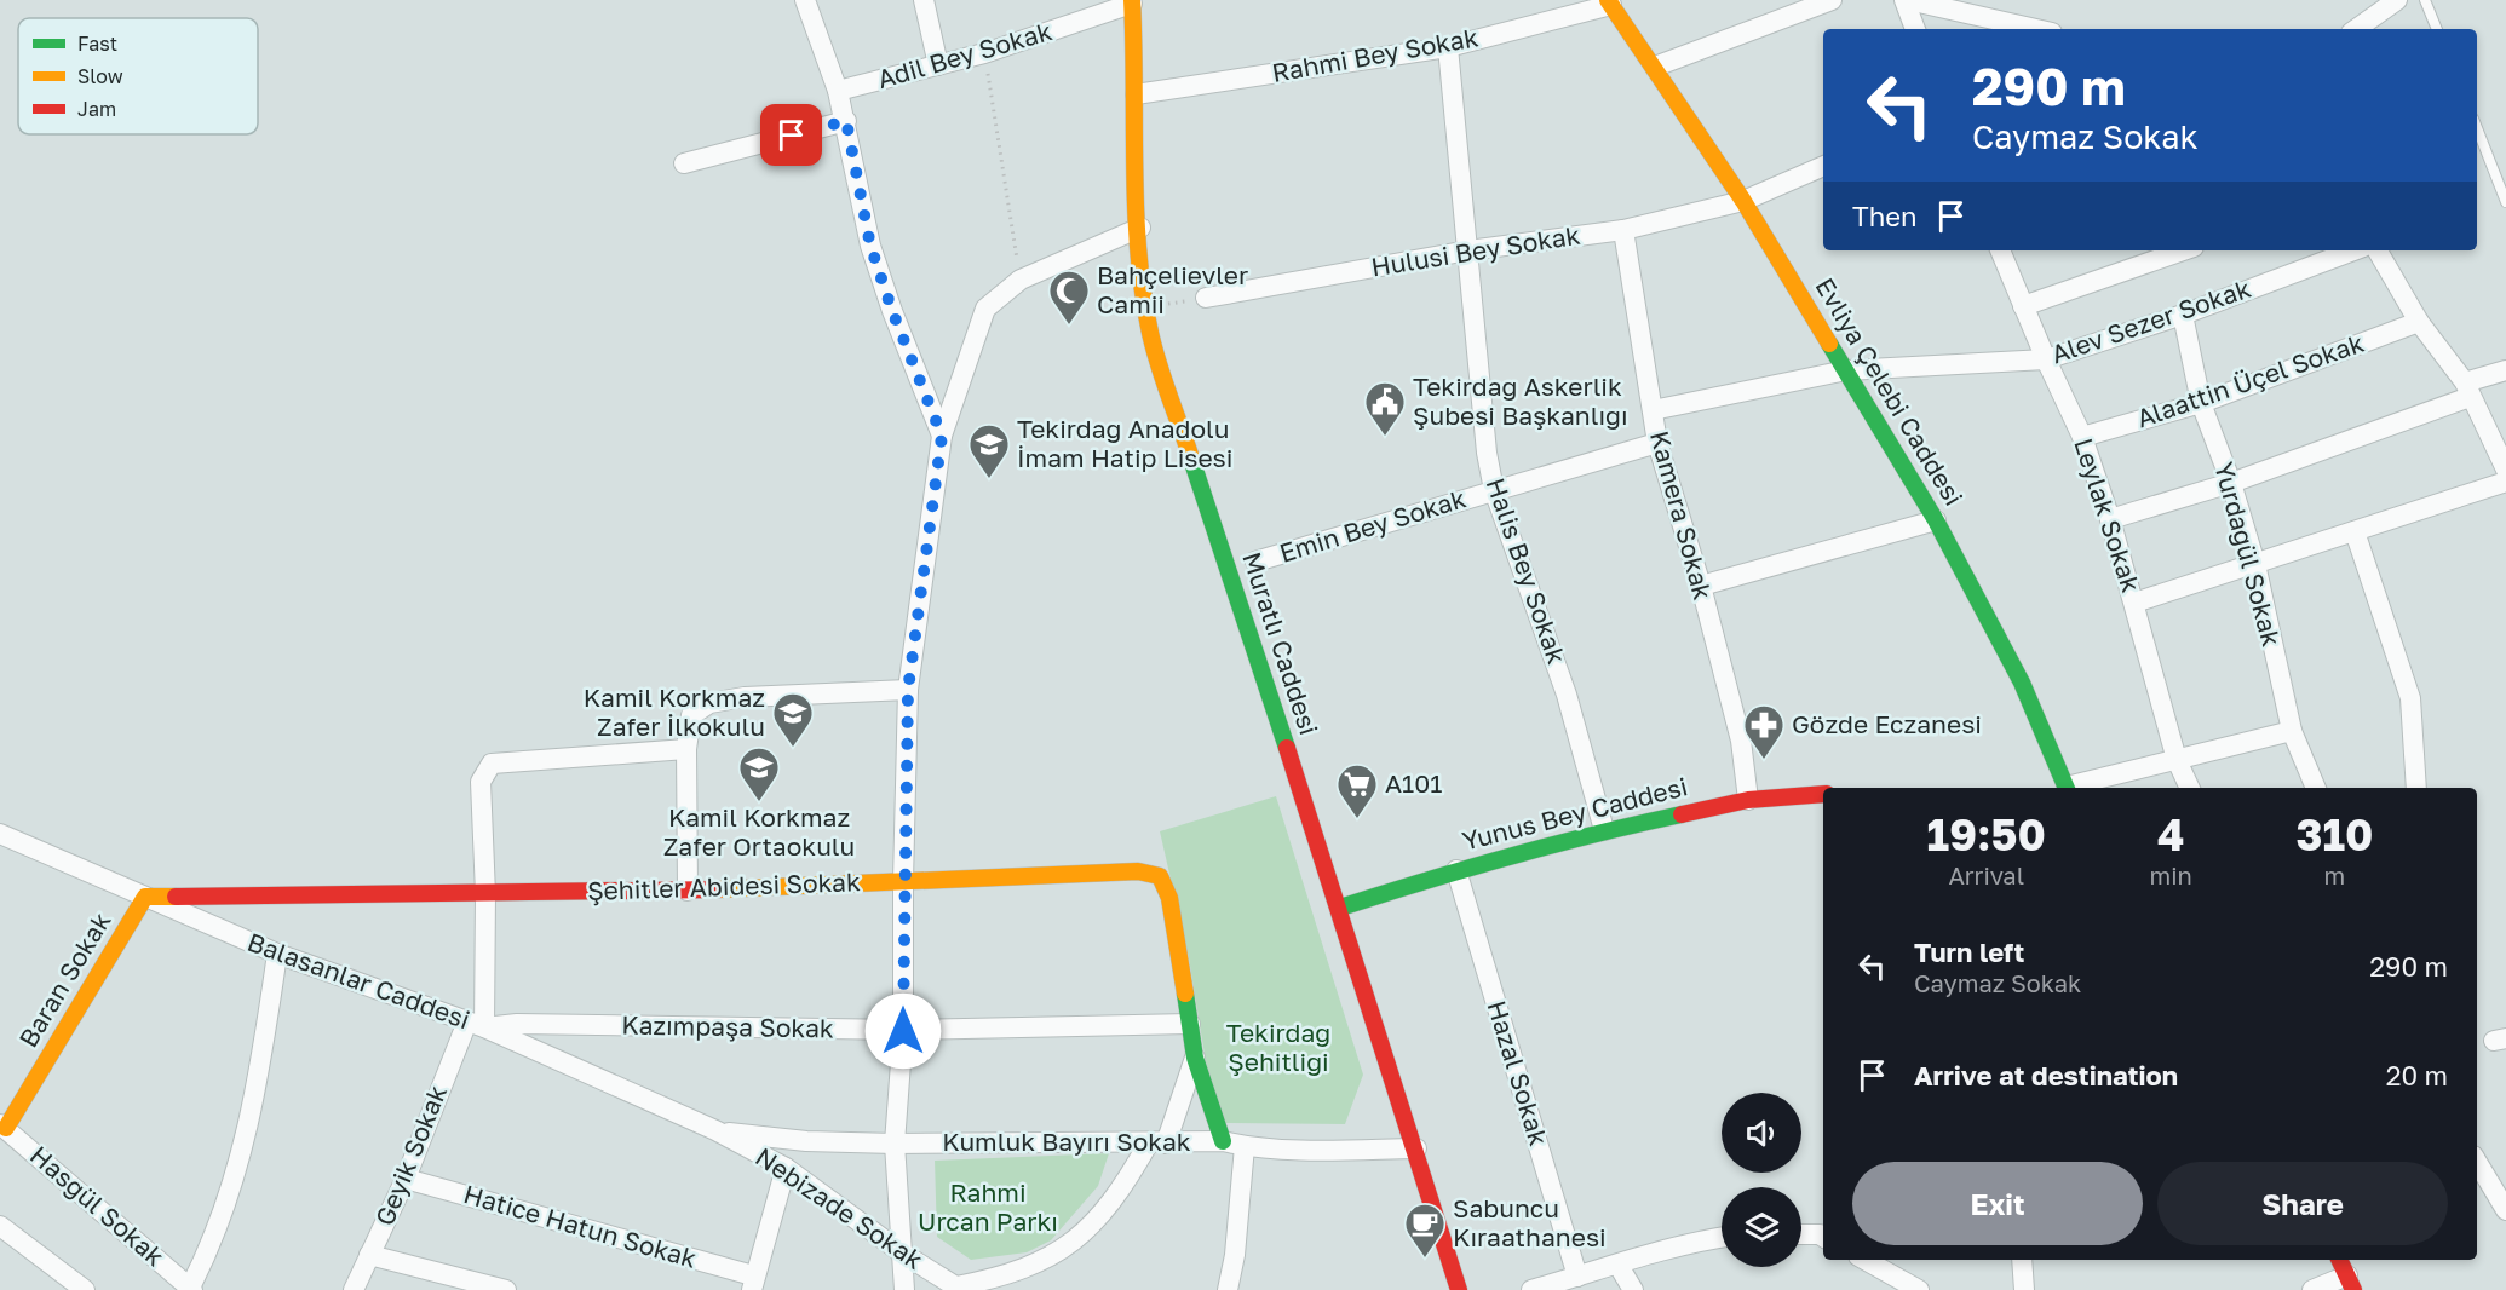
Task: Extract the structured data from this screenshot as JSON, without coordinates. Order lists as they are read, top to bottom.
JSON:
{
  "streets": {
    "street": [
      "Adil Bey Sokak",
      "Rahmi Bey Sokak",
      "Hulusi Bey Sokak",
      "Alev Sezer Sokak",
      "Alaattin Üçel Sokak",
      "Evliya Çelebi Caddesi",
      "Kamera Sokak",
      "Leylak Sokak",
      "Emin Bey Sokak",
      "Yurdagül Sokak",
      "Halis Bey Sokak",
      "Muratlı Caddesi",
      "Yunus Bey Caddesi",
      "Şehitler Abidesi Sokak",
      "Baran Sokak",
      "Balasanlar Caddesi",
      "Kazımpaşa Sokak",
      "Hazal Sokak",
      "Kumluk Bayırı Sokak",
      "Geyik Sokak",
      "Hasgül Sokak",
      "Nebizade Sokak",
      "Hatice Hatun Sokak"
    ]
  },
  "crossings": [
    ["Adil Bey Sokak", "Muratlı Caddesi"],
    ["Rahmi Bey Sokak", "Evliya Çelebi Caddesi"],
    ["Rahmi Bey Sokak", "Halis Bey Sokak"],
    ["Rahmi Bey Sokak", "Muratlı Caddesi"],
    ["Hulusi Bey Sokak", "Evliya Çelebi Caddesi"],
    ["Hulusi Bey Sokak", "Kamera Sokak"],
    ["Hulusi Bey Sokak", "Halis Bey Sokak"],
    ["Alev Sezer Sokak", "Evliya Çelebi Caddesi"],
    ["Alev Sezer Sokak", "Kamera Sokak"],
    ["Alev Sezer Sokak", "Leylak Sokak"],
    ["Alev Sezer Sokak", "Yurdagül Sokak"],
    ["Alaattin Üçel Sokak", "Leylak Sokak"],
    ["Alaattin Üçel Sokak", "Yurdagül Sokak"],
    ["Kamera Sokak", "Emin Bey Sokak"],
    ["Kamera Sokak", "Yunus Bey Caddesi"],
    ["Emin Bey Sokak", "Halis Bey Sokak"],
    ["Halis Bey Sokak", "Yunus Bey Caddesi"],
    ["Muratlı Caddesi", "Yunus Bey Caddesi"],
    ["Muratlı Caddesi", "Kumluk Bayırı Sokak"],
    ["Yunus Bey Caddesi", "Hazal Sokak"],
    ["Şehitler Abidesi Sokak", "Baran Sokak"],
    ["Şehitler Abidesi Sokak", "Balasanlar Caddesi"],
    ["Şehitler Abidesi Sokak", "Kazımpaşa Sokak"],
    ["Şehitler Abidesi Sokak", "Kumluk Bayırı Sokak"],
    ["Baran Sokak", "Balasanlar Caddesi"],
    ["Baran Sokak", "Hasgül Sokak"],
    ["Balasanlar Caddesi", "Kazımpaşa Sokak"],
    ["Balasanlar Caddesi", "Kumluk Bayırı Sokak"],
    ["Balasanlar Caddesi", "Geyik Sokak"],
    ["Balasanlar Caddesi", "Nebizade Sokak"],
    ["Kazımpaşa Sokak", "Geyik Sokak"],
    ["Kumluk Bayırı Sokak", "Nebizade Sokak"],
    ["Geyik Sokak", "Hatice Hatun Sokak"]
  ],
  "parks": ["Tekirdağ Şehitliği", "Rahmi Urcan Parkı"],
  "places": {
    "mosque": ["Bahçelievler Camii"],
    "public building": ["Tekirdağ Askerlik Şubesi Başkanlığı"],
    "school or university": ["Tekirdağ Anadolu İmam Hatip Lisesi", "Kamil Korkmaz Zafer İlkokulu", "Kamil Korkmaz Zafer Ortaokulu"],
    "pharmacy": ["Gözde Eczanesi"],
    "supermarket": ["A101"],
    "cafe": ["Sabuncu Kıraathanesi"]
  },
  "legend": ["Fast", "Slow", "Jam"],
  "page": {
    "turn": ["290 m", "Caymaz Sokak"],
    "then": "Then",
    "eta": [
      "19:50",
      "Arrival",
      "4",
      "min",
      "310",
      "m"
    ],
    "list": [
      {
        "name": "Turn left",
        "note": "Caymaz Sokak",
        "value": "290 m"
      },
      {
        "name": "Arrive at destination",
        "value": "20 m"
      }
    ],
    "buttons": ["Exit", "Share"]
  }
}
